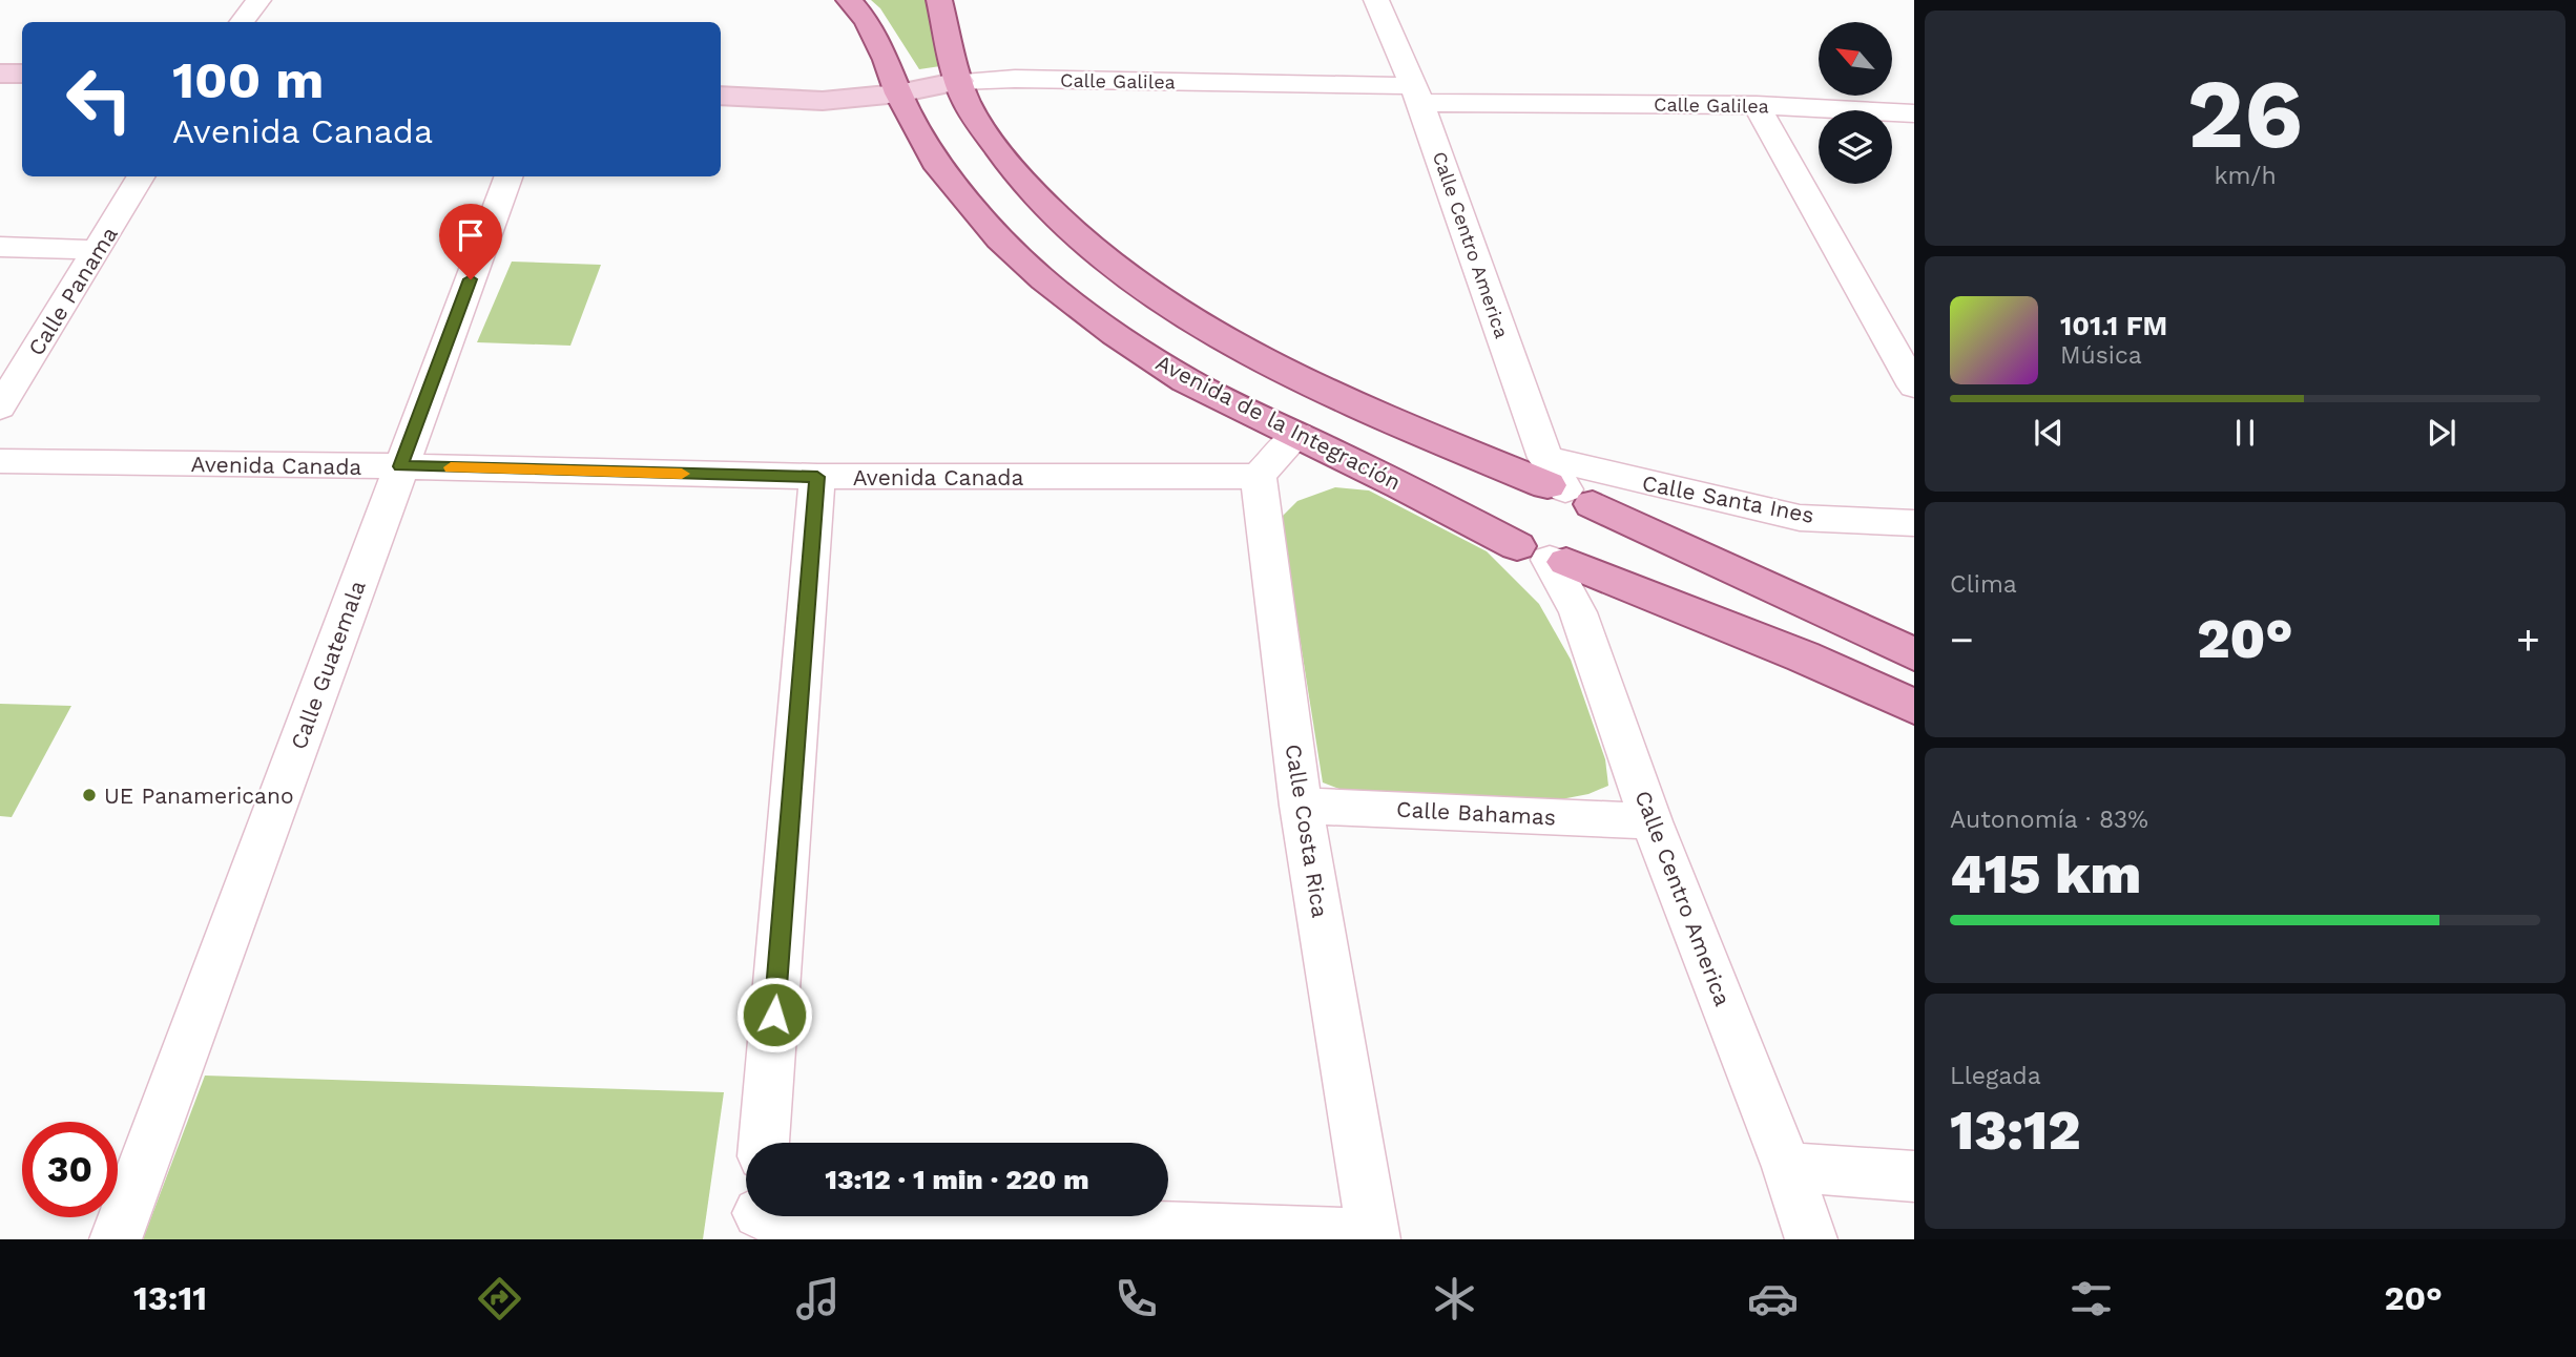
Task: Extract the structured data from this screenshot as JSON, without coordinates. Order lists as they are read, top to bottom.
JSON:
{
  "streets": {
    "main road": ["Avenida de la Integración"],
    "street": [
      "Calle Galilea",
      "Calle Centro America",
      "Calle Panama",
      "Avenida Canada",
      "Calle Santa Ines",
      "Calle Guatemala",
      "Calle Bahamas",
      "Calle Costa Rica"
    ]
  },
  "crossings": [
    ["Calle Galilea", "Calle Centro America"],
    ["Calle Galilea", "Avenida de la Integración"],
    ["Calle Centro America", "Avenida de la Integración"],
    ["Calle Centro America", "Calle Santa Ines"],
    ["Calle Centro America", "Calle Bahamas"],
    ["Avenida de la Integración", "Calle Santa Ines"],
    ["Avenida Canada", "Calle Guatemala"],
    ["Avenida Canada", "Calle Costa Rica"],
    ["Calle Bahamas", "Calle Costa Rica"]
  ],
  "places": ["UE Panamericano"],
  "north": "top left",
  "page": {
    "tile": [
      ["26", "km/h"],
      "Clima",
      ["Autonomía · 83%", "415 km"],
      ["Llegada", "13:12"]
    ],
    "turn": ["100 m", "Avenida Canada"],
    "song": ["101.1 FM", "Música"],
    "heat": ["−", "20°", "+"],
    "limit": "30",
    "trip": "13:12 · 1 min · 220 m",
    "tabs": ["13:11", "20°"]
  }
}
